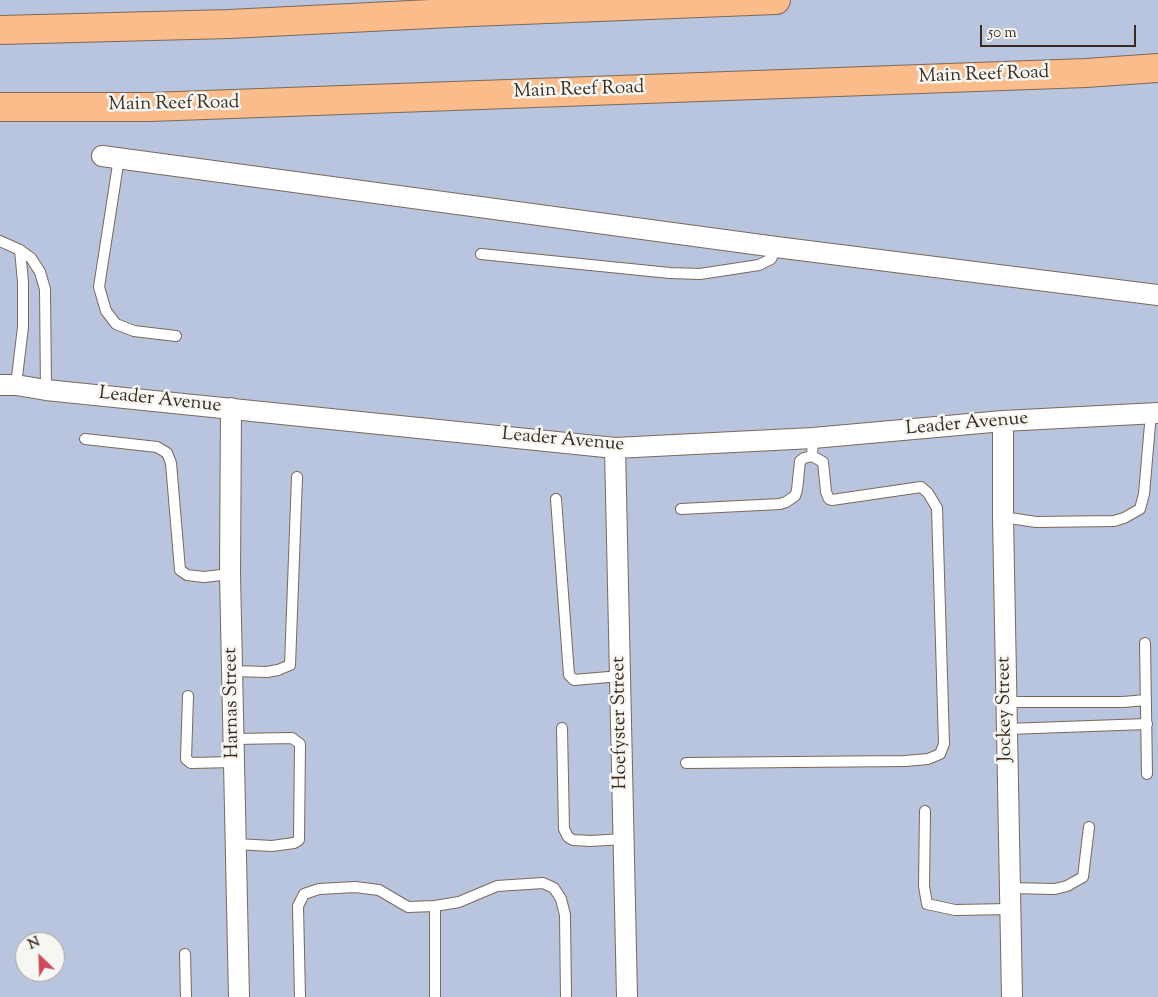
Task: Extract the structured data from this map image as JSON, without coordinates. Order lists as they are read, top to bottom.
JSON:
{
  "streets": {
    "main road": ["Main Reef Road"],
    "street": [
      "Leader Avenue",
      "Harnas Street",
      "Jockey Street",
      "Hoefyster Street"
    ]
  },
  "crossings": [
    ["Leader Avenue", "Harnas Street"],
    ["Leader Avenue", "Jockey Street"],
    ["Leader Avenue", "Hoefyster Street"]
  ],
  "scale_bar": "50 m",
  "north": "top left"
}
